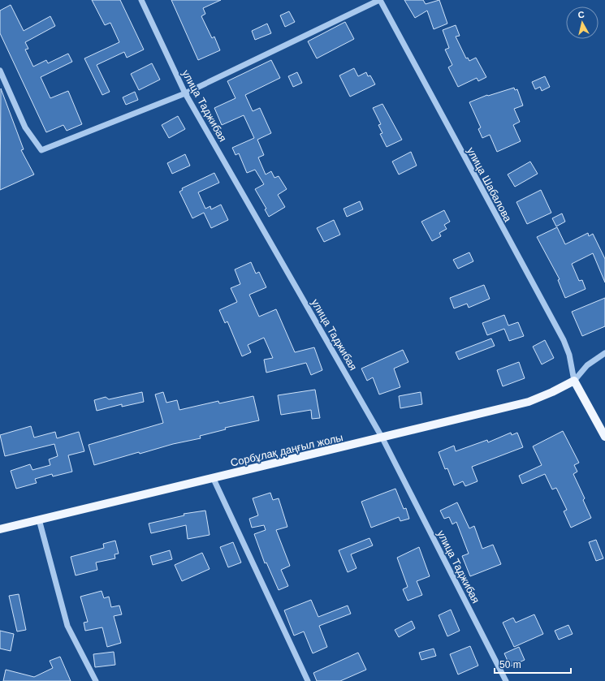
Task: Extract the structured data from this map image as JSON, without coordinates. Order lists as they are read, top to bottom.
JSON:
{
  "streets": {
    "main road": ["Сорбұлақ даңғыл жолы"],
    "street": ["улица Таджибая", "улица Шабалова"]
  },
  "crossings": [
    ["улица Таджибая", "Сорбұлақ даңғыл жолы"],
    ["улица Шабалова", "Сорбұлақ даңғыл жолы"]
  ],
  "scale_bar": "50 m",
  "north": "top"
}
